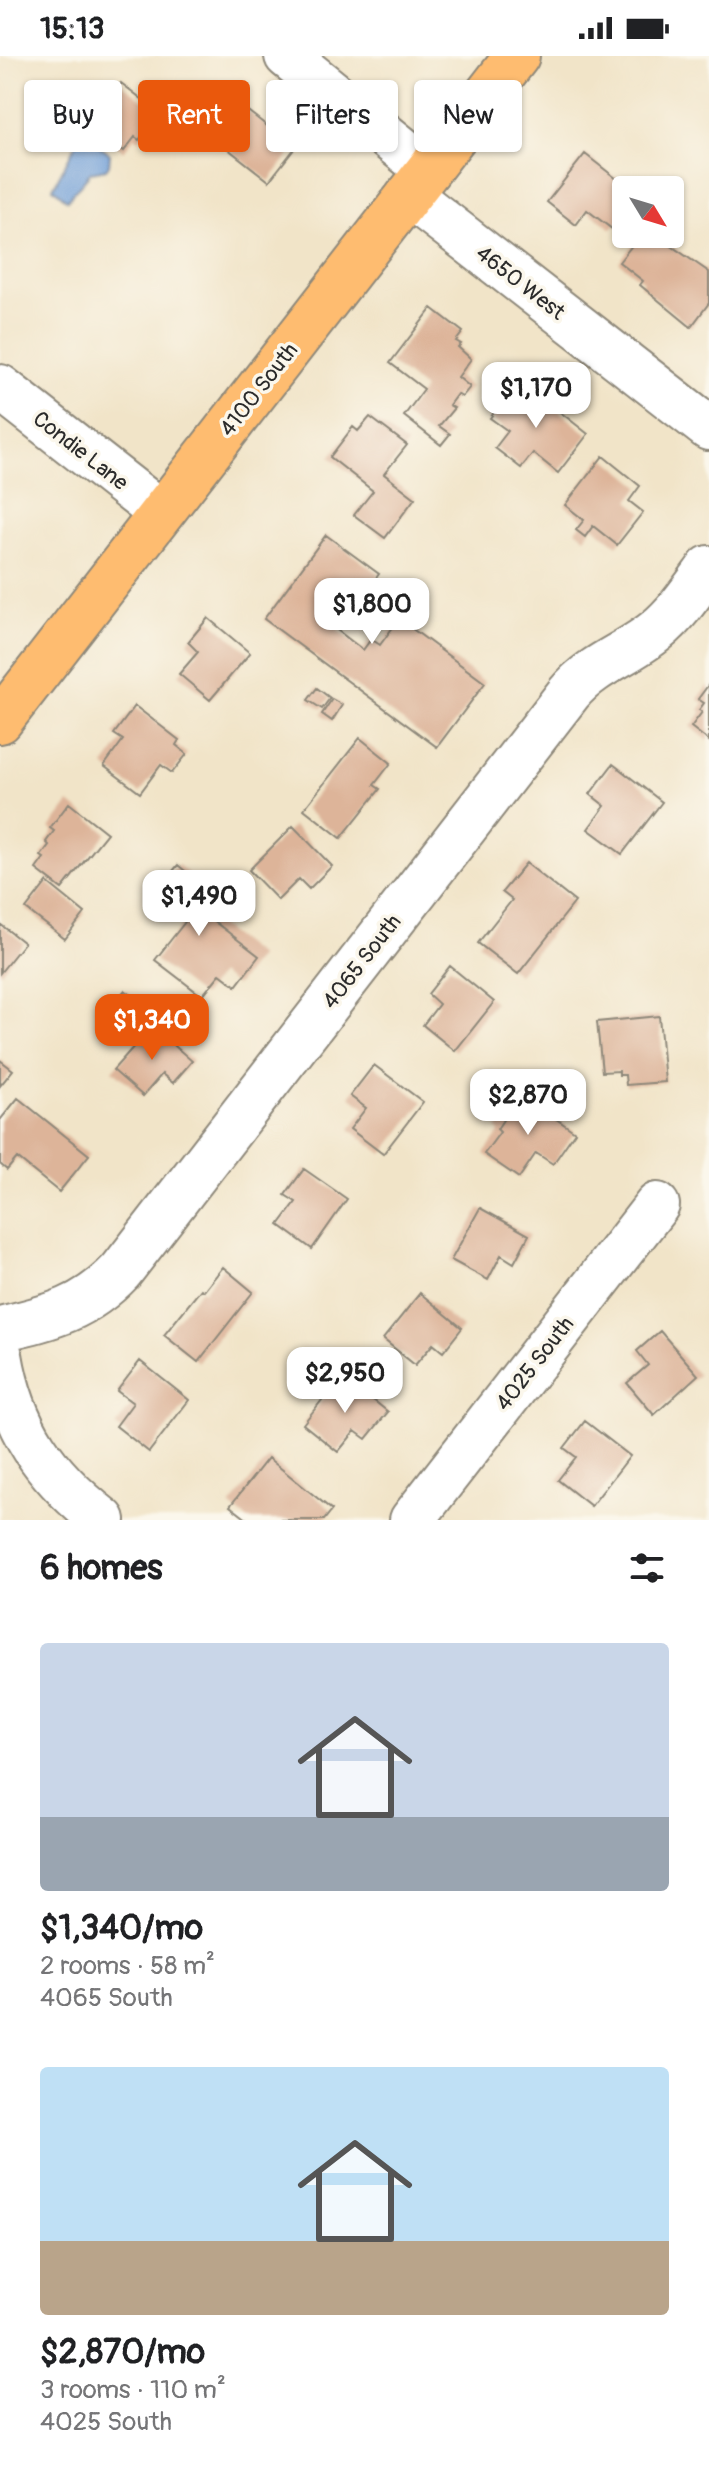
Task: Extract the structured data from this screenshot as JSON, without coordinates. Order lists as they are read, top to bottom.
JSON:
{
  "streets": {
    "main road": ["4100 South"],
    "street": [
      "4650 West",
      "Condie Lane",
      "4065 South",
      "4025 South"
    ]
  },
  "crossings": [
    ["4650 West", "4100 South"],
    ["4100 South", "Condie Lane"]
  ],
  "north": "bottom right",
  "page": {
    "status": "15:13",
    "chip": [
      "Buy",
      "Rent",
      "Filters",
      "New"
    ],
    "price": [
      "$1,170",
      "$1,800",
      "$1,490",
      "$1,340",
      "$2,870",
      "$2,950"
    ],
    "heading": "6 homes",
    "list": [
      {
        "name": "$1,340/mo",
        "note": "2 rooms · 58 m² · 4065 South"
      },
      {
        "name": "$2,870/mo",
        "note": "3 rooms · 110 m² · 4025 South"
      }
    ]
  }
}
